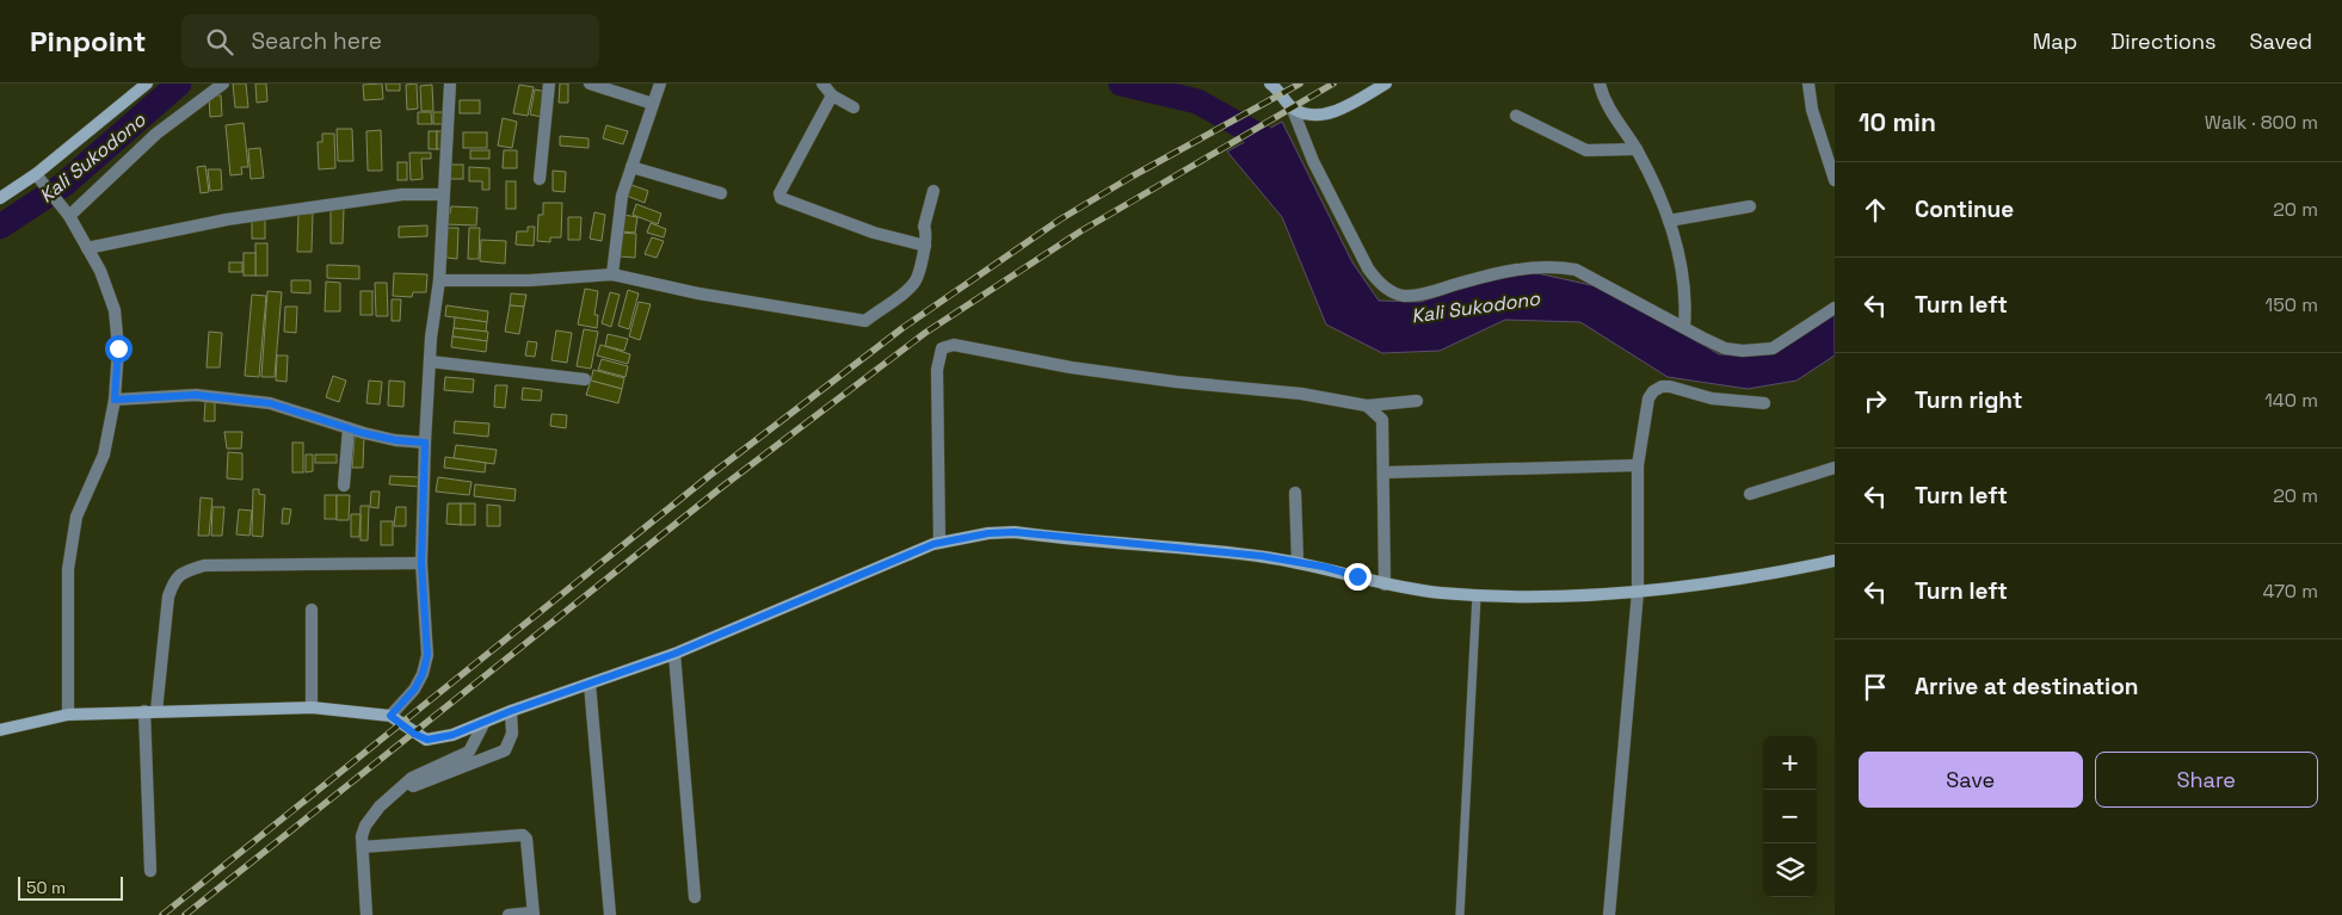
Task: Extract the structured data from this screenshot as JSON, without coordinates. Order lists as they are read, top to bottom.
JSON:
{
  "water": ["Kali Sukodono"],
  "scale_bar": "50 m",
  "page": {
    "header": "Pinpoint",
    "search": "Search here",
    "nav": ["Map", "Directions", "Saved"],
    "heading": ["10 min", "Walk · 800 m"],
    "list": [
      ["Continue", "20 m"],
      ["Turn left", "150 m"],
      ["Turn right", "140 m"],
      ["Turn left", "20 m"],
      ["Turn left", "470 m"],
      "Arrive at destination"
    ],
    "buttons": ["Save", "Share"],
    "map_buttons": ["+", "−"],
    "scale": "50 m"
  }
}
